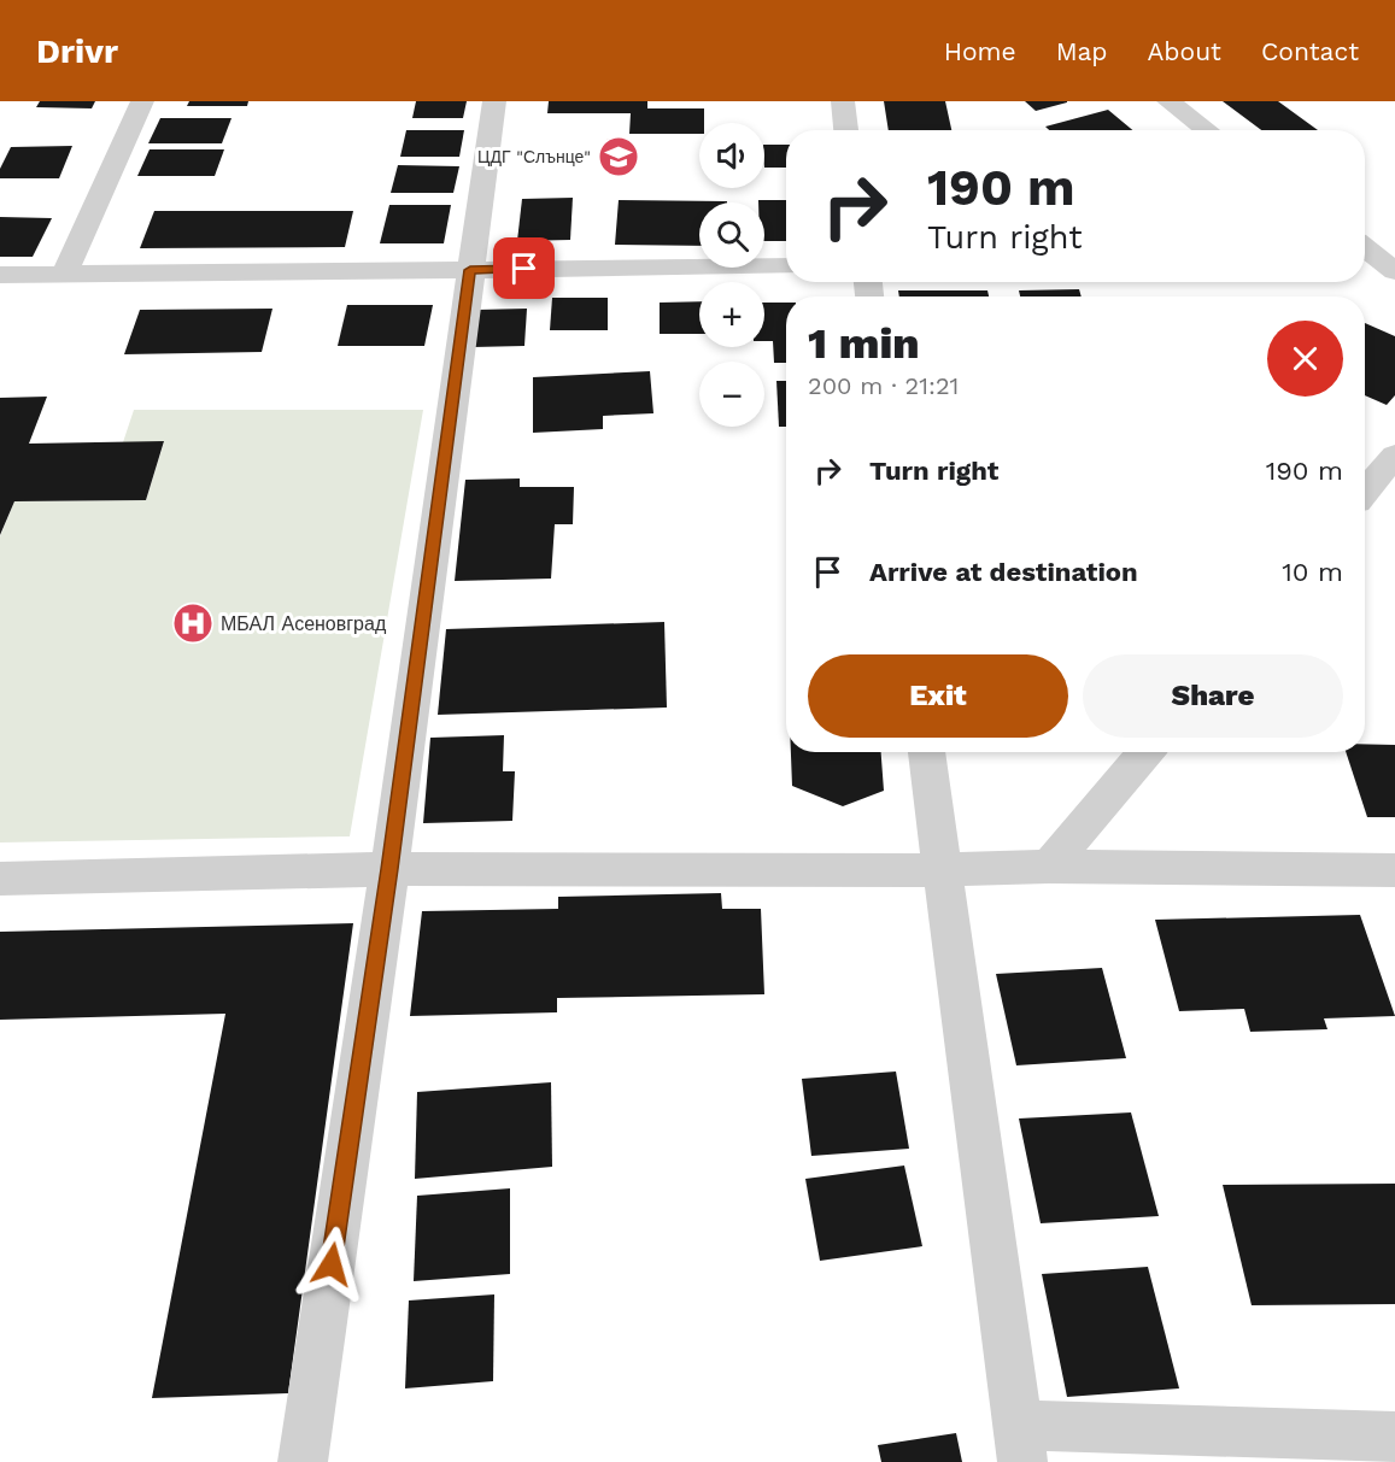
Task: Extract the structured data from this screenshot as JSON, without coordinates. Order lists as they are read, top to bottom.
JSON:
{
  "places": {
    "school or university": ["ЦДГ \"Слънце\""],
    "hospital": ["МБАЛ Асеновград"]
  },
  "page": {
    "header": "Drivr",
    "nav": [
      "Home",
      "Map",
      "About",
      "Contact"
    ],
    "map_buttons": ["+", "−"],
    "turn": ["190 m", "Turn right"],
    "heading": ["1 min", "200 m · 21:21"],
    "list": [
      {
        "name": "Turn right",
        "value": "190 m"
      },
      {
        "name": "Arrive at destination",
        "value": "10 m"
      }
    ],
    "buttons": ["Exit", "Share"]
  }
}
